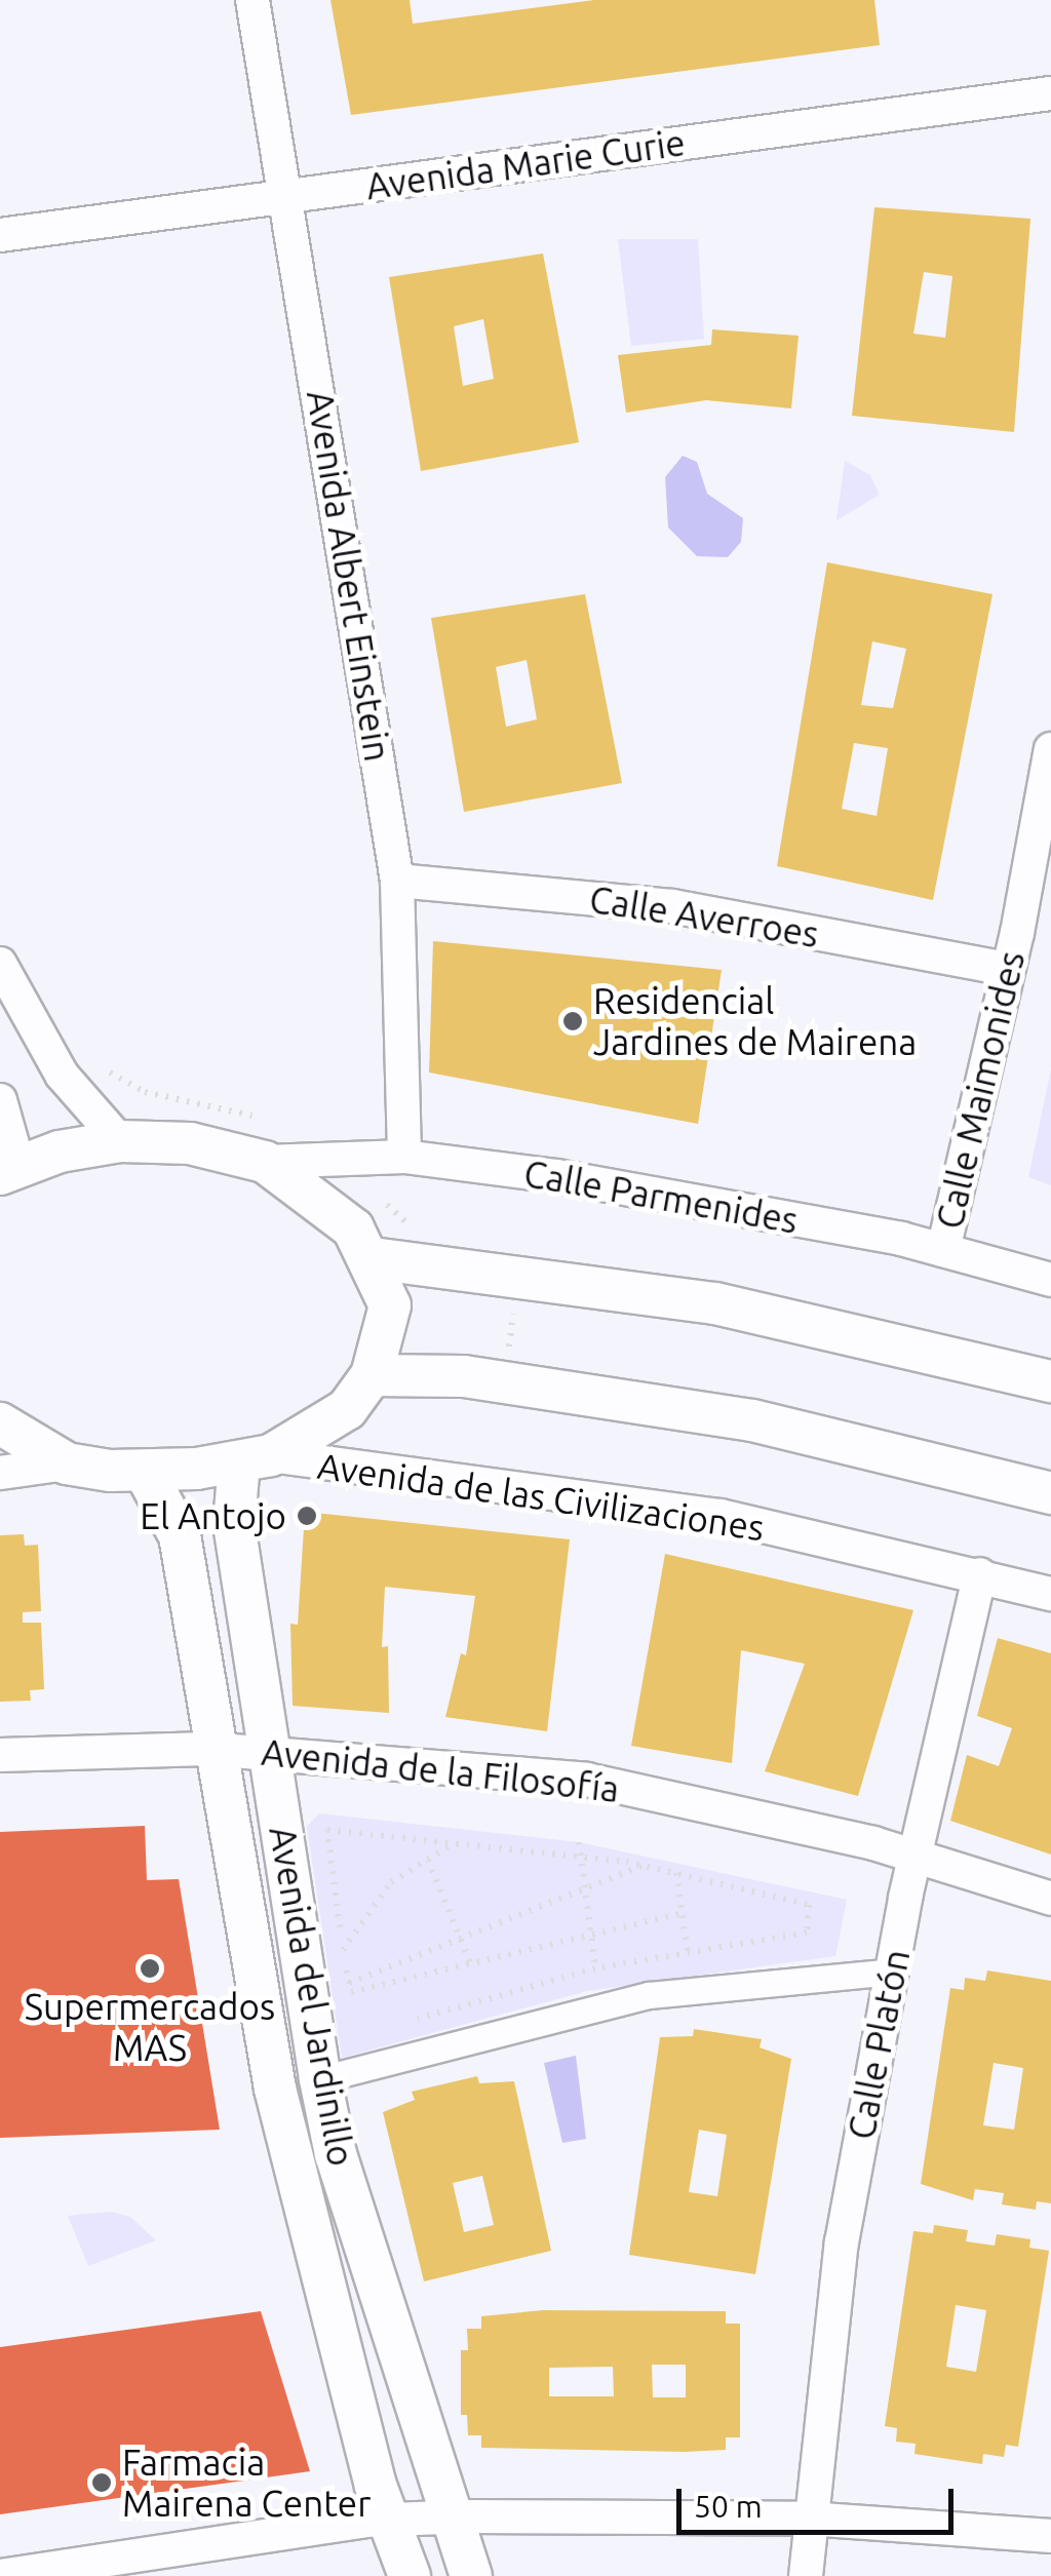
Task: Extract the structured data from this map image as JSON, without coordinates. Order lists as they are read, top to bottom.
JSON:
{
  "streets": {
    "street": [
      "Avenida Marie Curie",
      "Avenida Albert Einstein",
      "Calle Averroes",
      "Calle Maimonides",
      "Calle Parmenides",
      "Avenida de las Civilizaciones",
      "Avenida de la Filosofía",
      "Avenida del Jardinillo",
      "Calle Platón"
    ]
  },
  "crossings": [
    ["Avenida Marie Curie", "Avenida Albert Einstein"],
    ["Avenida Albert Einstein", "Calle Averroes"],
    ["Avenida Albert Einstein", "Calle Parmenides"],
    ["Calle Averroes", "Calle Maimonides"],
    ["Calle Maimonides", "Calle Parmenides"],
    ["Avenida de las Civilizaciones", "Avenida del Jardinillo"],
    ["Avenida de las Civilizaciones", "Calle Platón"],
    ["Avenida de la Filosofía", "Avenida del Jardinillo"],
    ["Avenida de la Filosofía", "Calle Platón"]
  ],
  "places": [
    "Residencial Jardines de Mairena",
    "El Antojo",
    "Supermercados MAS",
    "Farmacia Mairena Center"
  ],
  "scale_bar": "50 m"
}
